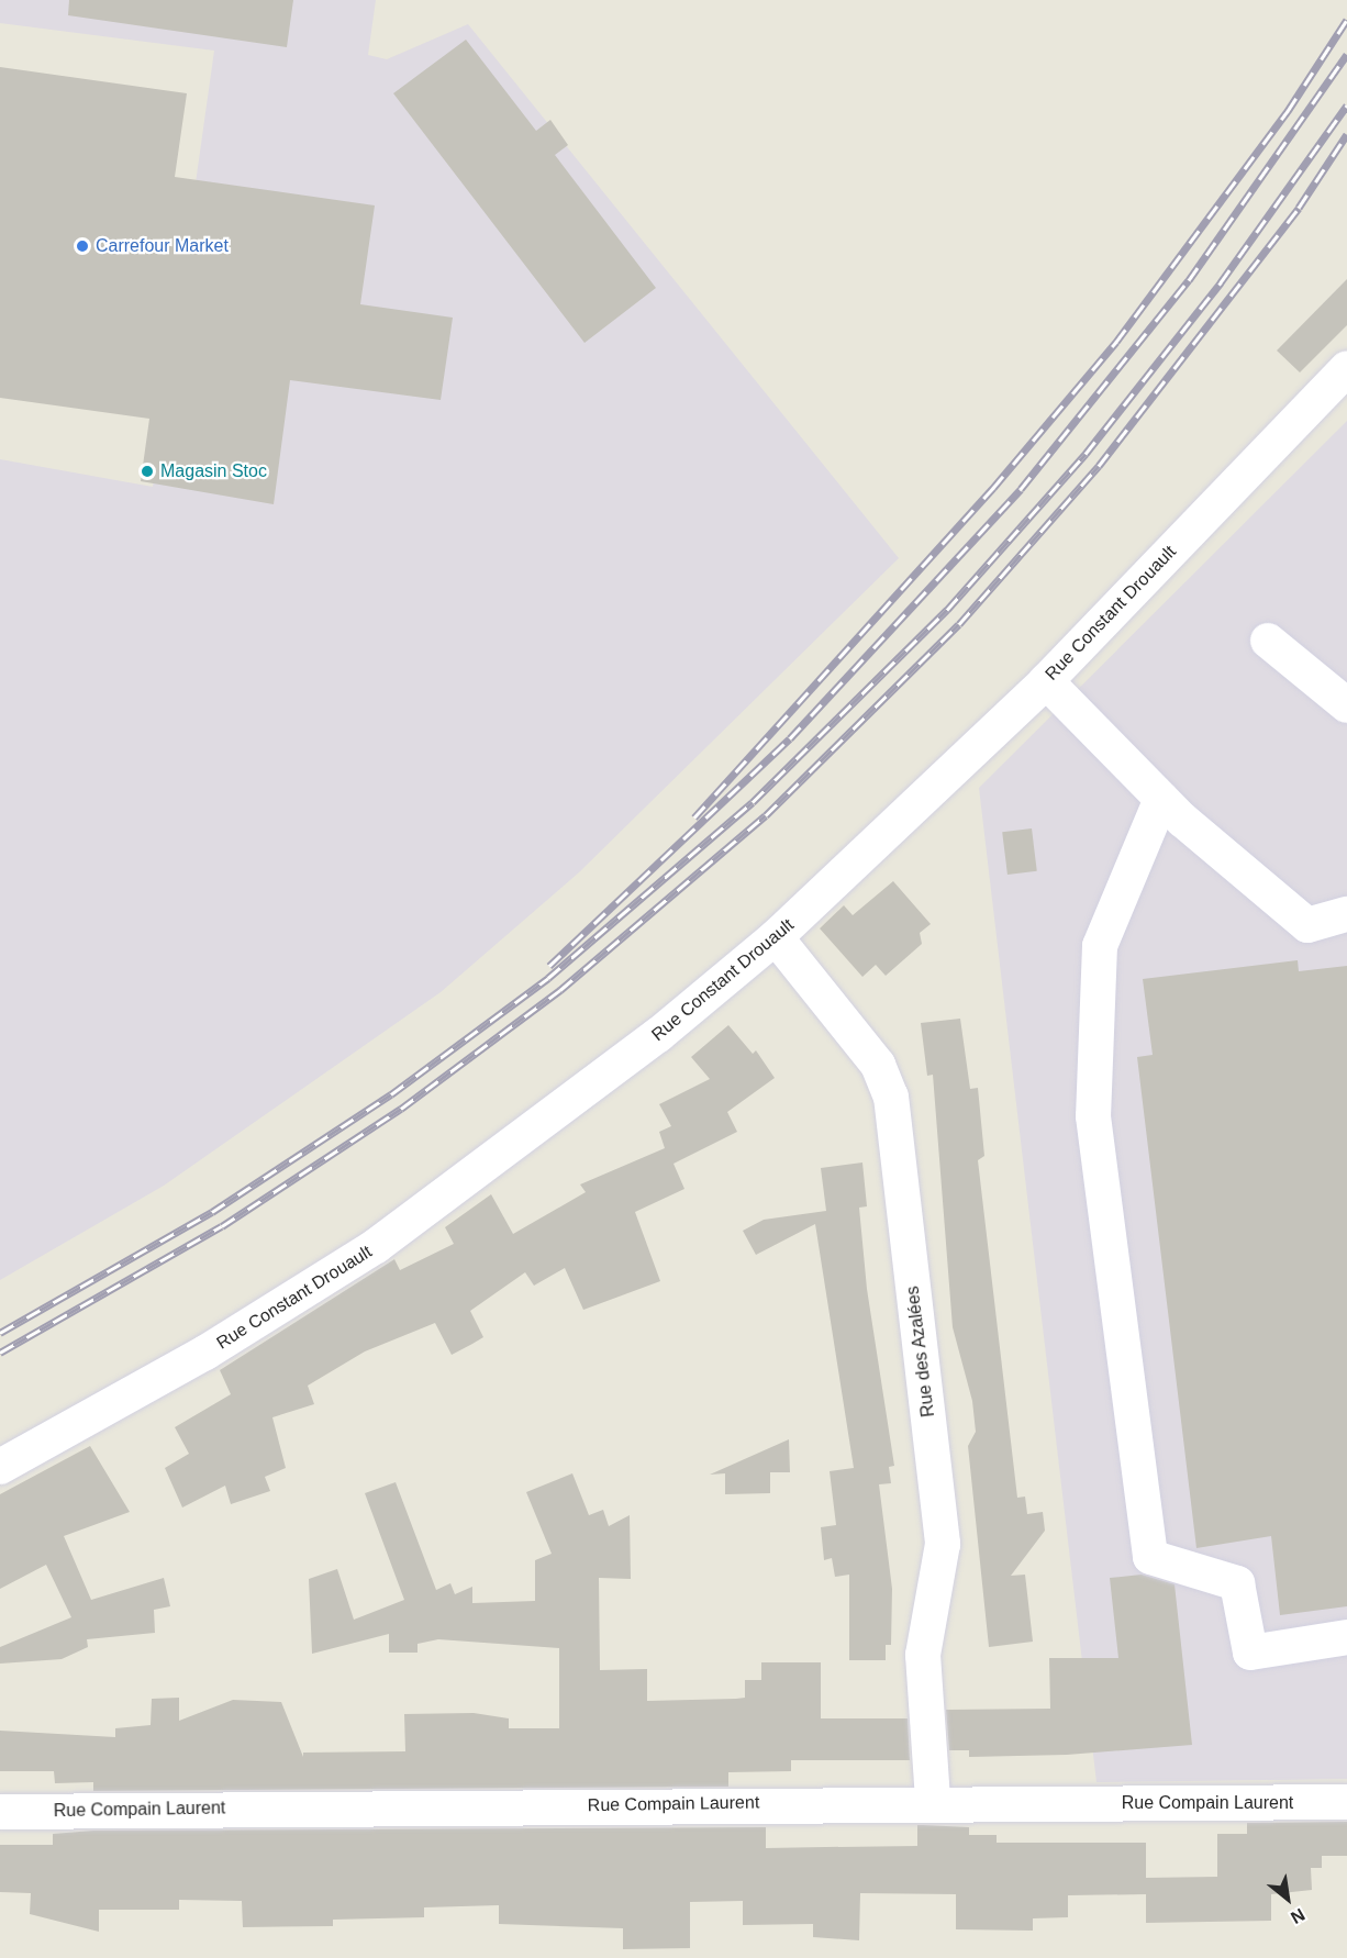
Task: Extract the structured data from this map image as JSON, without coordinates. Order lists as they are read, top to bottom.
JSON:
{
  "streets": {
    "street": ["Rue Constant Drouault", "Rue des Azalées", "Rue Compain Laurent"]
  },
  "crossings": [
    ["Rue Constant Drouault", "Rue des Azalées"],
    ["Rue des Azalées", "Rue Compain Laurent"]
  ],
  "places": ["Carrefour Market", "Magasin Stoc"],
  "north": "bottom right"
}
